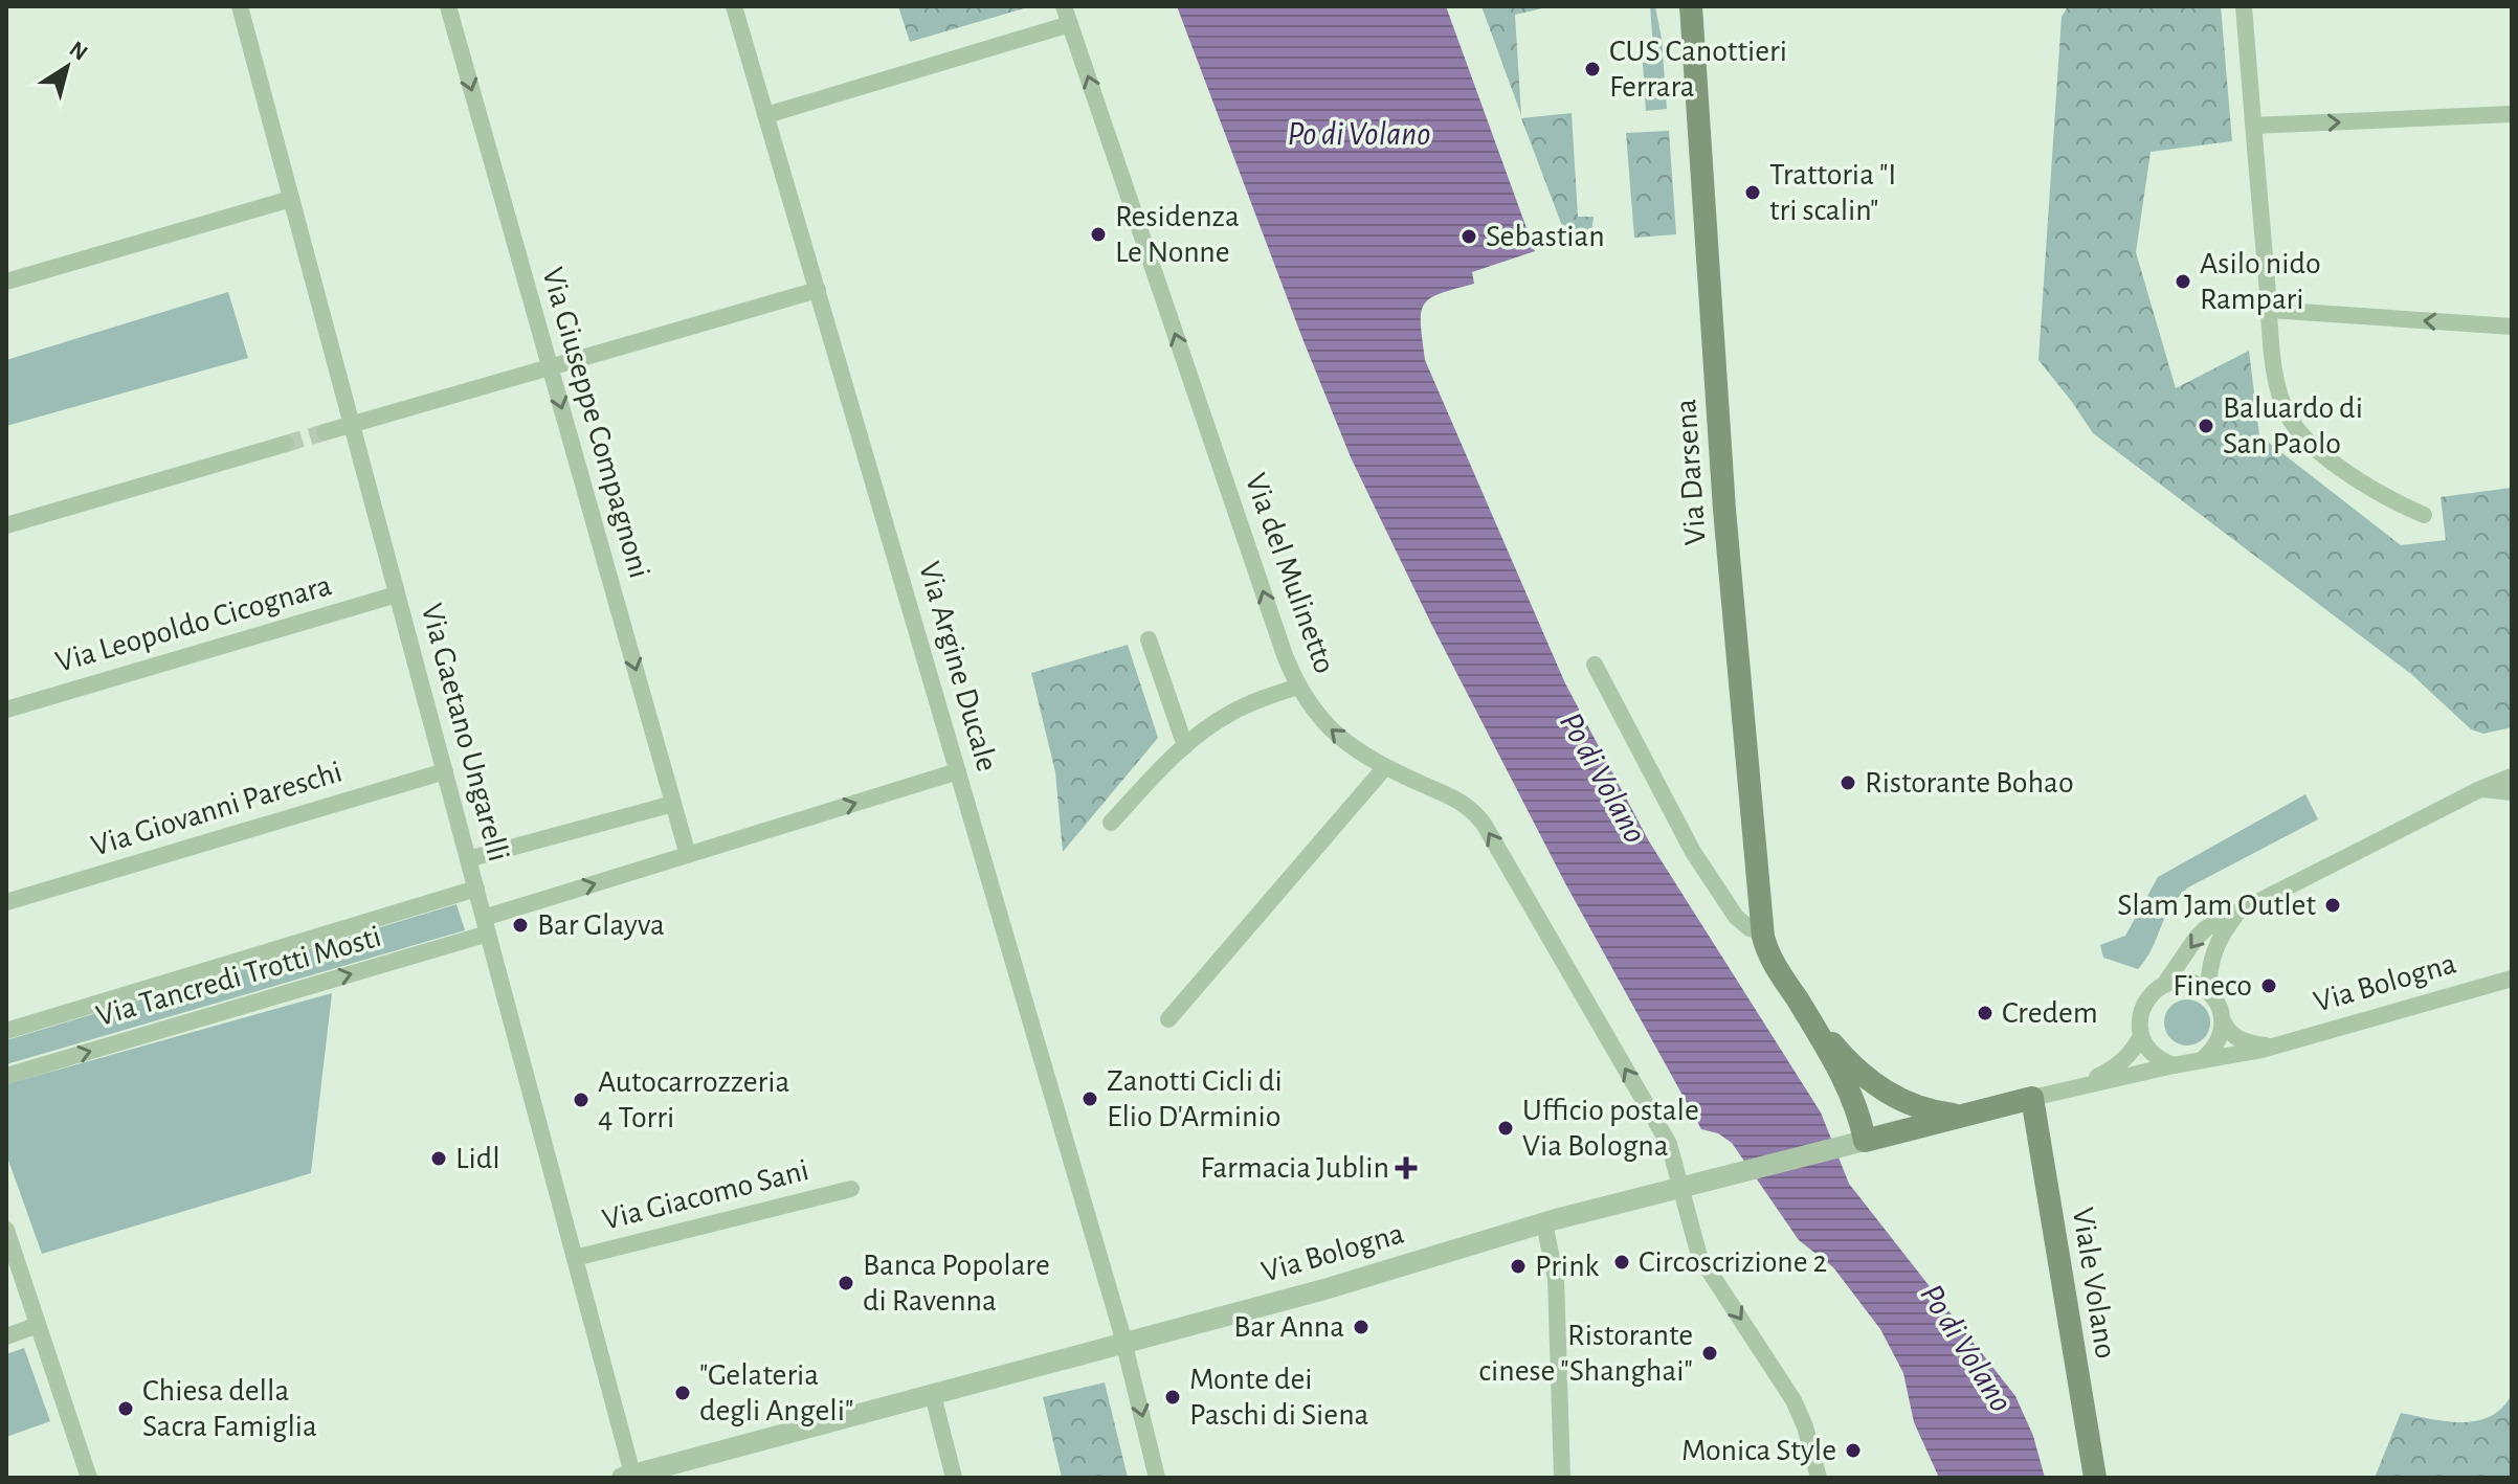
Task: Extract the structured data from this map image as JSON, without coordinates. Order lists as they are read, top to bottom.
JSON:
{
  "streets": {
    "main road": ["Via Darsena", "Via Bologna", "Viale Volano"],
    "street": [
      "Via Giuseppe Compagnoni",
      "Via del Mulinetto",
      "Via Leopoldo Cicognara",
      "Via Argine Ducale",
      "Via Gaetano Ungarelli",
      "Via Giovanni Pareschi",
      "Via Tancredi Trotti Mosti",
      "Via Giacomo Sani"
    ]
  },
  "crossings": [
    ["Via Giuseppe Compagnoni", "Via Tancredi Trotti Mosti"],
    ["Via Darsena", "Via Bologna"],
    ["Via del Mulinetto", "Via Bologna"],
    ["Via Leopoldo Cicognara", "Via Gaetano Ungarelli"],
    ["Via Argine Ducale", "Via Tancredi Trotti Mosti"],
    ["Via Argine Ducale", "Via Bologna"],
    ["Via Gaetano Ungarelli", "Via Giovanni Pareschi"],
    ["Via Gaetano Ungarelli", "Via Tancredi Trotti Mosti"],
    ["Via Gaetano Ungarelli", "Via Bologna"],
    ["Via Gaetano Ungarelli", "Via Giacomo Sani"],
    ["Via Bologna", "Viale Volano"]
  ],
  "one_way": ["Via Giuseppe Compagnoni"],
  "water": ["Po di Volano"],
  "places": {
    "other": [
      "CUS Canottieri Ferrara",
      "Trattoria \"I tri scalin\"",
      "Residenza Le Nonne",
      "Sebastian",
      "Asilo nido Rampari",
      "Baluardo di San Paolo",
      "Ristorante Bohao",
      "Slam Jam Outlet",
      "Bar Glayva",
      "Fineco",
      "Credem",
      "Zanotti Cicli di Elio D'Arminio",
      "Autocarrozzeria 4 Torri",
      "Ufficio postale Via Bologna",
      "Lidl",
      "Circoscrizione 2",
      "Prink",
      "Banca Popolare di Ravenna",
      "Bar Anna",
      "Ristorante cinese \"Shanghai\"",
      "\"Gelateria degli Angeli\"",
      "Monte dei Paschi di Siena",
      "Chiesa della Sacra Famiglia",
      "Monica Style"
    ],
    "health": ["Farmacia Jublin"]
  },
  "north": "top right"
}
